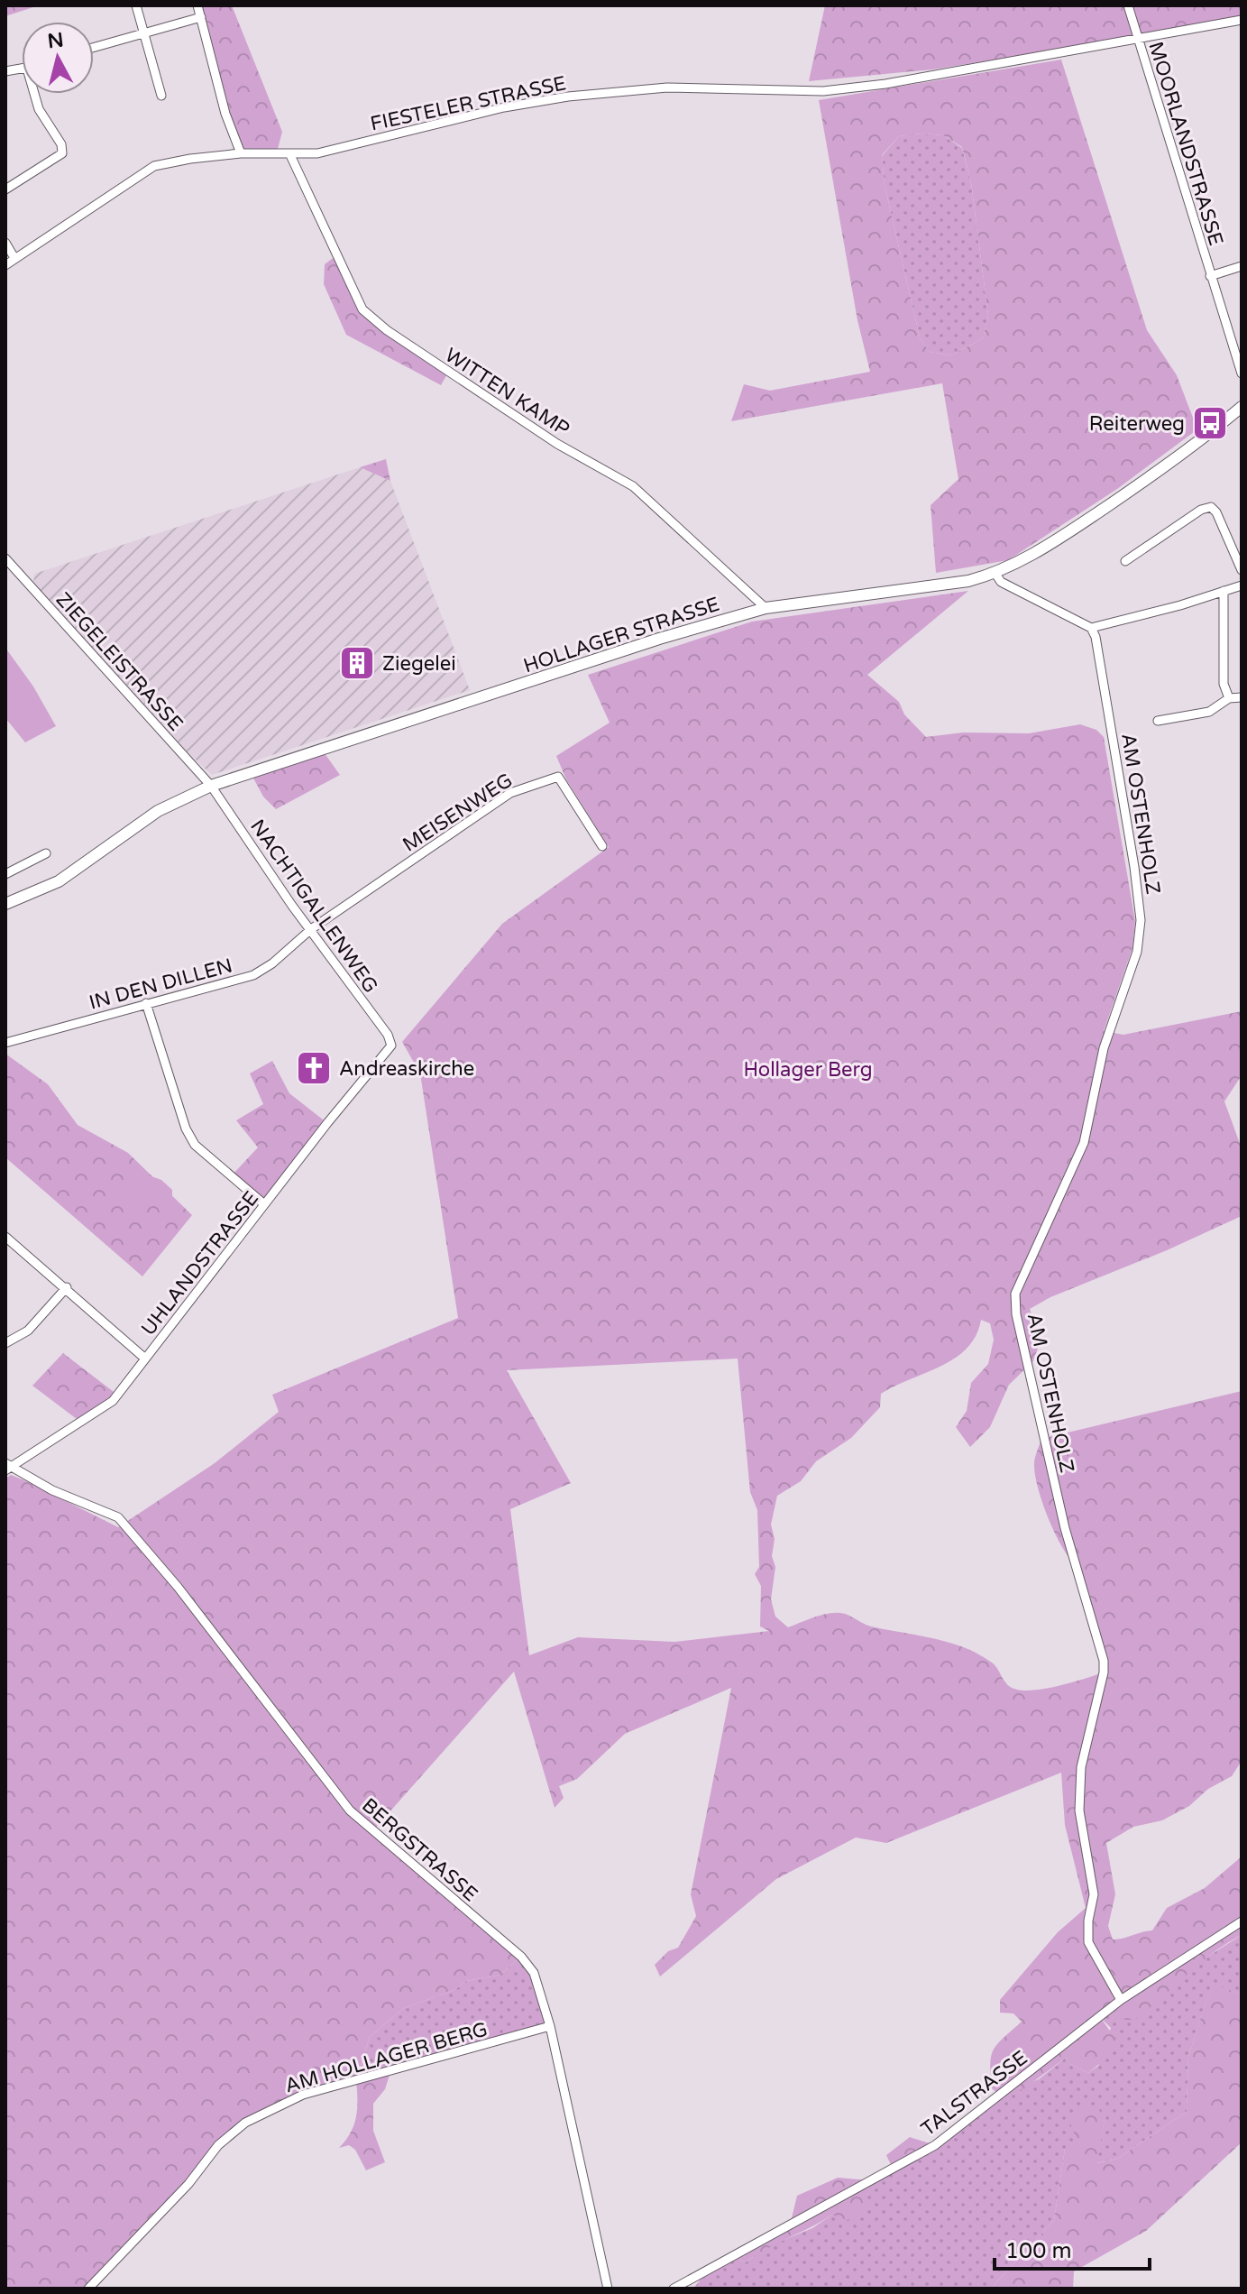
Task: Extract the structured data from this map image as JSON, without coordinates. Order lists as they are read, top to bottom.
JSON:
{
  "streets": {
    "main road": ["HOLLAGER STRASSE"],
    "street": [
      "FIESTELER STRASSE",
      "MOORLANDSTRASSE",
      "WITTEN KAMP",
      "ZIEGELEISTRASSE",
      "MEISENWEG",
      "AM OSTENHOLZ",
      "NACHTIGALLENWEG",
      "IN DEN DILLEN",
      "UHLANDSTRASSE",
      "BERGSTRASSE",
      "AM HOLLAGER BERG",
      "TALSTRASSE"
    ]
  },
  "crossings": [
    ["FIESTELER STRASSE", "MOORLANDSTRASSE"],
    ["FIESTELER STRASSE", "WITTEN KAMP"],
    ["WITTEN KAMP", "HOLLAGER STRASSE"],
    ["HOLLAGER STRASSE", "ZIEGELEISTRASSE"],
    ["HOLLAGER STRASSE", "NACHTIGALLENWEG"],
    ["ZIEGELEISTRASSE", "NACHTIGALLENWEG"],
    ["MEISENWEG", "NACHTIGALLENWEG"],
    ["MEISENWEG", "IN DEN DILLEN"],
    ["AM OSTENHOLZ", "TALSTRASSE"],
    ["NACHTIGALLENWEG", "IN DEN DILLEN"],
    ["NACHTIGALLENWEG", "UHLANDSTRASSE"],
    ["UHLANDSTRASSE", "BERGSTRASSE"],
    ["BERGSTRASSE", "AM HOLLAGER BERG"]
  ],
  "parks": ["Hollager Berg"],
  "places": {
    "bus stop": ["Reiterweg"],
    "building": ["Ziegelei"],
    "church": ["Andreaskirche"]
  },
  "scale_bar": "100 m",
  "north": "top"
}
